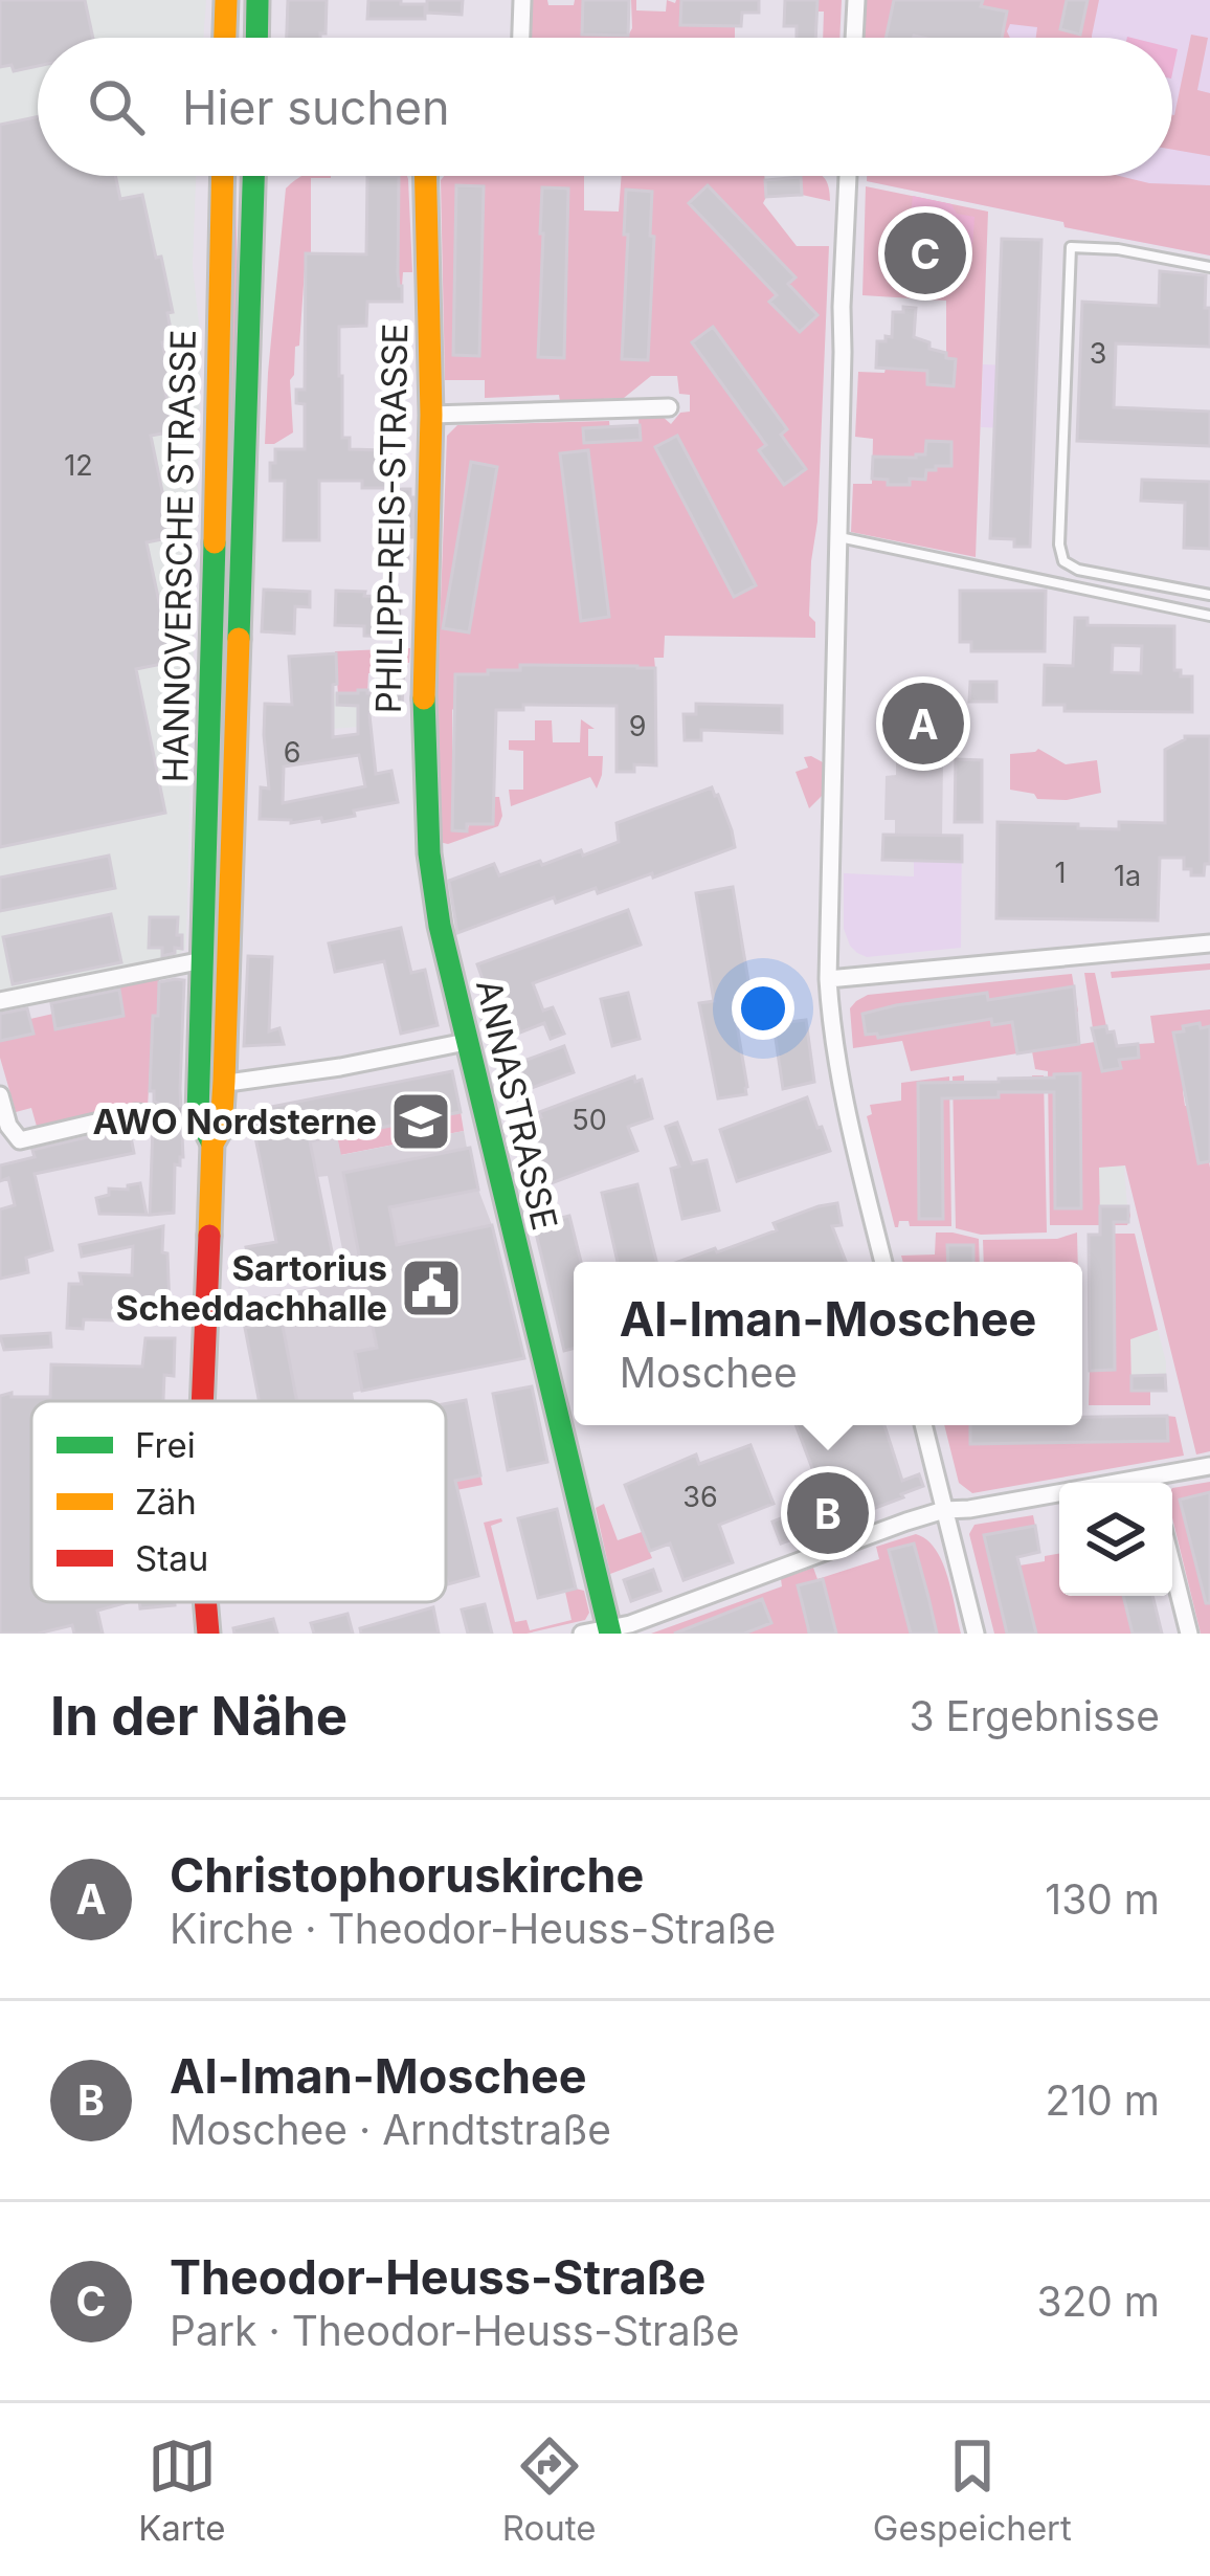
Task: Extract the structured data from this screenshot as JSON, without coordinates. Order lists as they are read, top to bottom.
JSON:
{
  "streets": {
    "main road": ["PHILIPP-REIS-STRASSE", "HANNOVERSCHE STRASSE", "ANNASTRASSE"]
  },
  "crossings": [
    ["PHILIPP-REIS-STRASSE", "ANNASTRASSE"]
  ],
  "places": {
    "school or university": ["AWO Nordsterne"],
    "public building": ["Sartorius Scheddachhalle"]
  },
  "house_numbers": [
    "3",
    "12",
    "9",
    "6",
    "1",
    "1a",
    "50",
    "36"
  ],
  "legend": ["Frei", "Zäh", "Stau"],
  "page": {
    "search": "Hier suchen",
    "pins": ["C", "A", "B"],
    "popup": ["Al-Iman-Moschee", "Moschee"],
    "heading": ["In der Nähe", "3 Ergebnisse"],
    "list": [
      {
        "mark": "A",
        "name": "Christophoruskirche",
        "note": "Kirche · Theodor-Heuss-Straße",
        "value": "130 m"
      },
      {
        "mark": "B",
        "name": "Al-Iman-Moschee",
        "note": "Moschee · Arndtstraße",
        "value": "210 m"
      },
      {
        "mark": "C",
        "name": "Theodor-Heuss-Straße",
        "note": "Park · Theodor-Heuss-Straße",
        "value": "320 m"
      }
    ],
    "nav": ["Karte", "Route", "Gespeichert"]
  }
}
